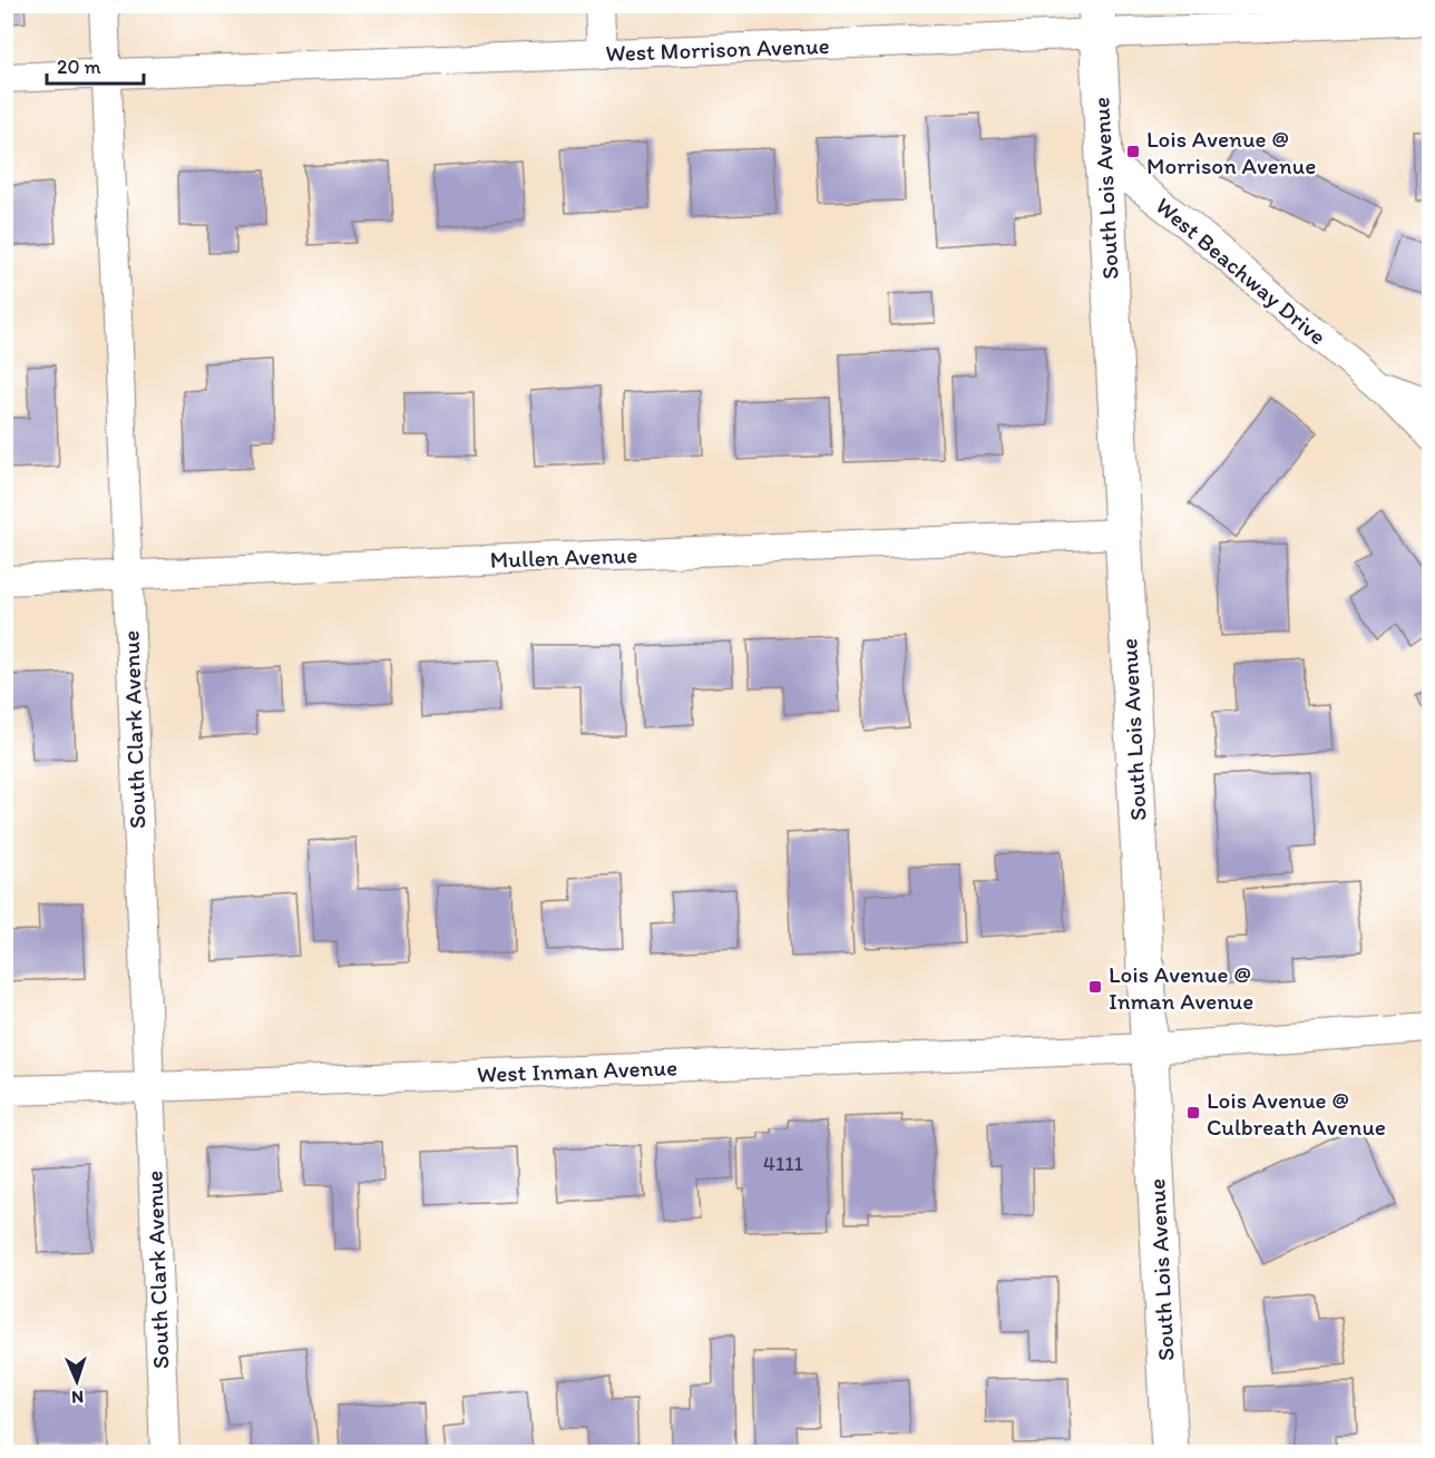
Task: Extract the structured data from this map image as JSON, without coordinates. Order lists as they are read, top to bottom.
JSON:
{
  "streets": {
    "street": [
      "West Morrison Avenue",
      "South Lois Avenue",
      "West Beachway Drive",
      "Mullen Avenue",
      "South Clark Avenue",
      "West Inman Avenue"
    ]
  },
  "crossings": [
    ["West Morrison Avenue", "South Lois Avenue"],
    ["West Morrison Avenue", "South Clark Avenue"],
    ["South Lois Avenue", "West Beachway Drive"],
    ["South Lois Avenue", "Mullen Avenue"],
    ["South Lois Avenue", "West Inman Avenue"],
    ["Mullen Avenue", "South Clark Avenue"],
    ["South Clark Avenue", "West Inman Avenue"]
  ],
  "places": {
    "transit": ["Lois Avenue @ Morrison Avenue", "Lois Avenue @ Inman Avenue", "Lois Avenue @ Culbreath Avenue"]
  },
  "house_numbers": ["4111"],
  "scale_bar": "20 m",
  "north": "bottom"
}
